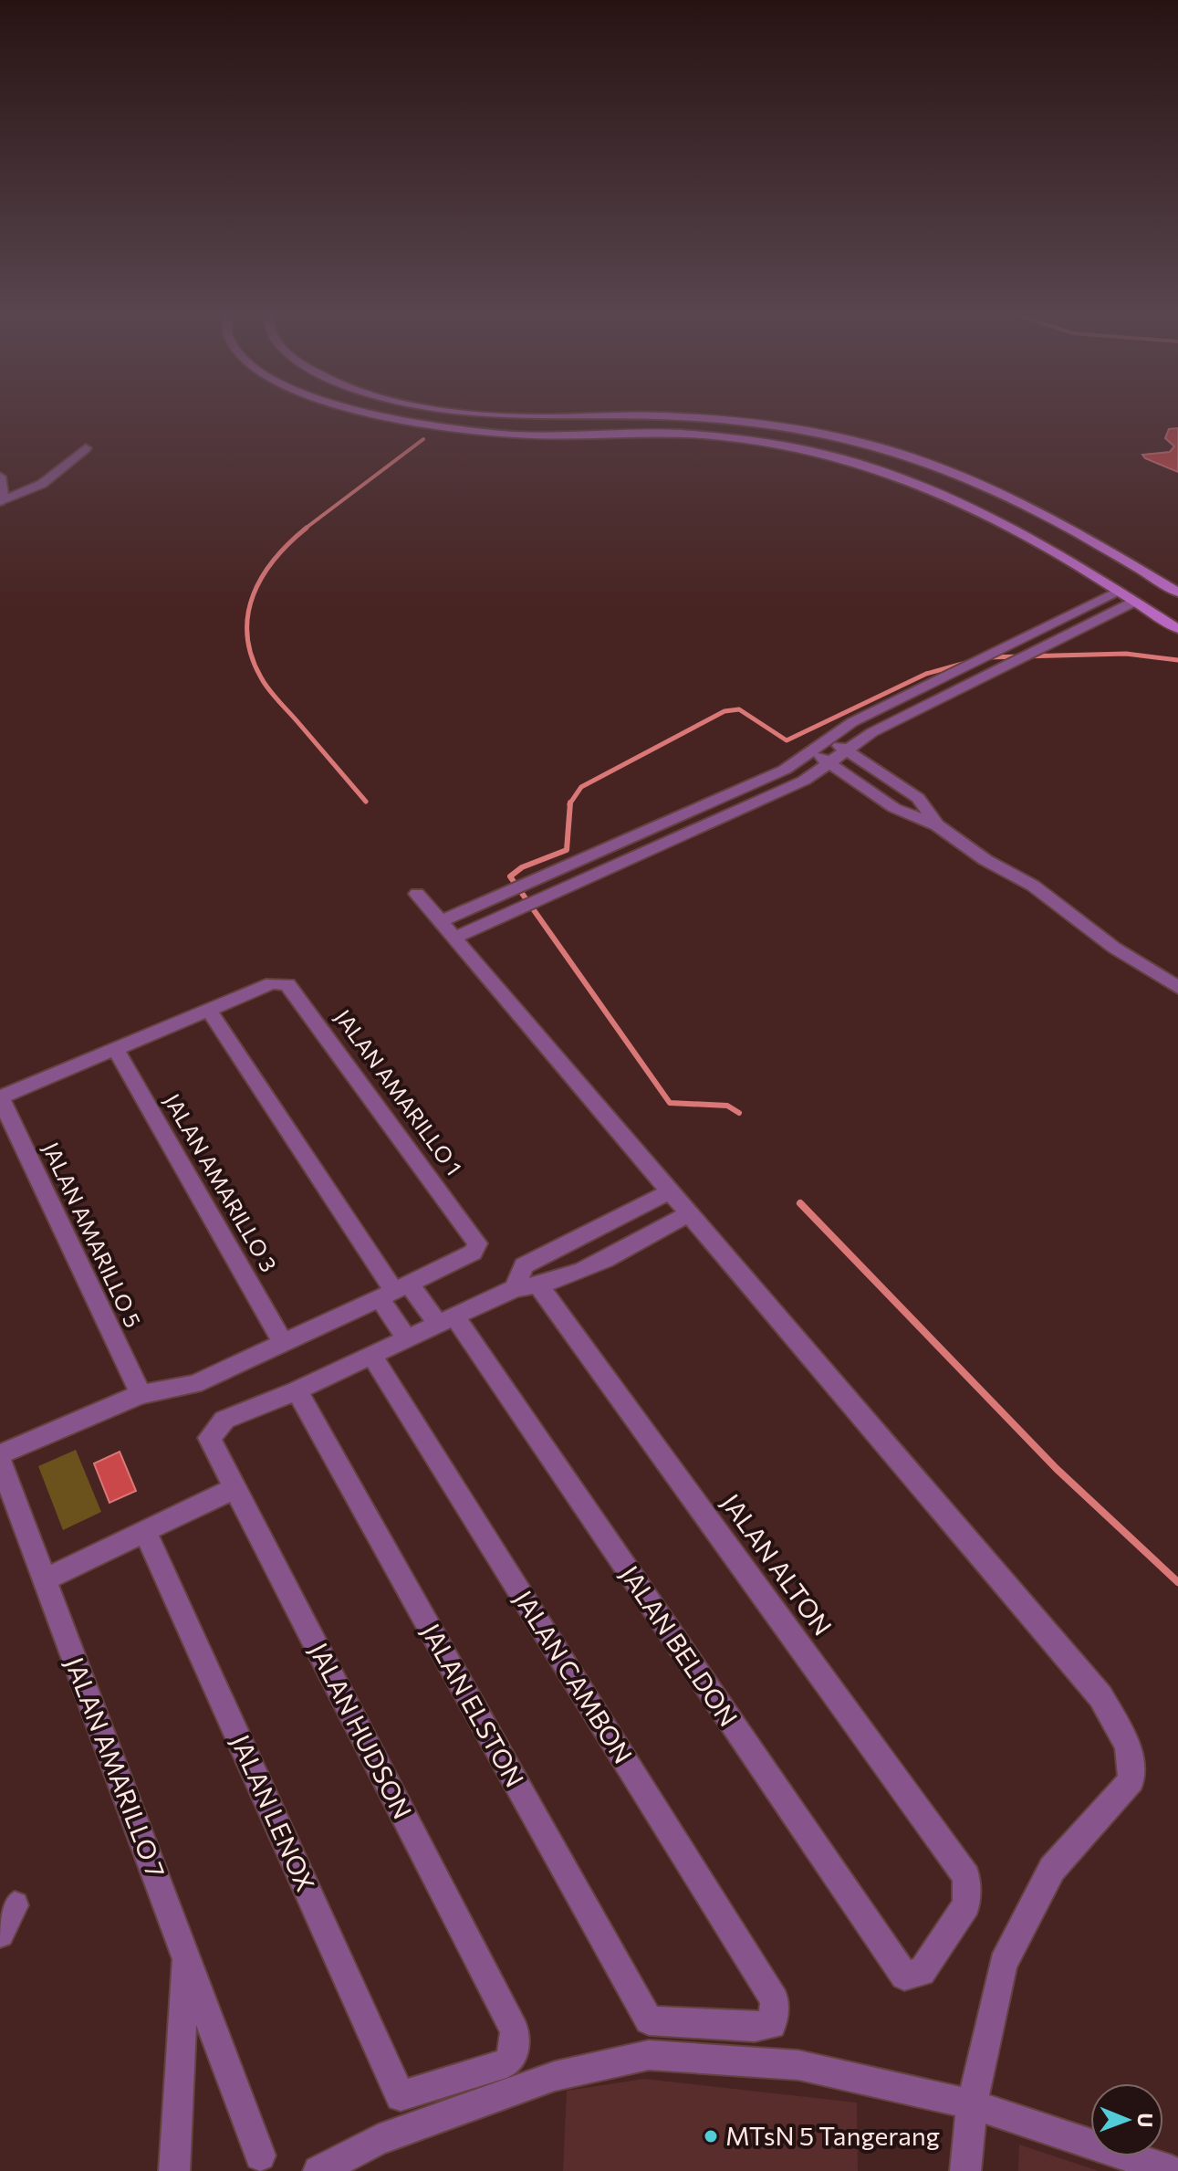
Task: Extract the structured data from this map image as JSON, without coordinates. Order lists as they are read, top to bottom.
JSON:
{
  "streets": {
    "street": [
      "JALAN AMARILLO 1",
      "JALAN AMARILLO 3",
      "JALAN AMARILLO 5",
      "JALAN ALTON",
      "JALAN BELDON",
      "JALAN CAMBON",
      "JALAN ELSTON",
      "JALAN HUDSON",
      "JALAN AMARILLO 7",
      "JALAN LENOX"
    ]
  },
  "crossings": [
    ["JALAN AMARILLO 1", "JALAN BELDON"],
    ["JALAN ALTON", "JALAN BELDON"],
    ["JALAN CAMBON", "JALAN ELSTON"],
    ["JALAN ELSTON", "JALAN HUDSON"],
    ["JALAN HUDSON", "JALAN LENOX"]
  ],
  "places": ["MTsN 5 Tangerang"],
  "north": "right"
}
